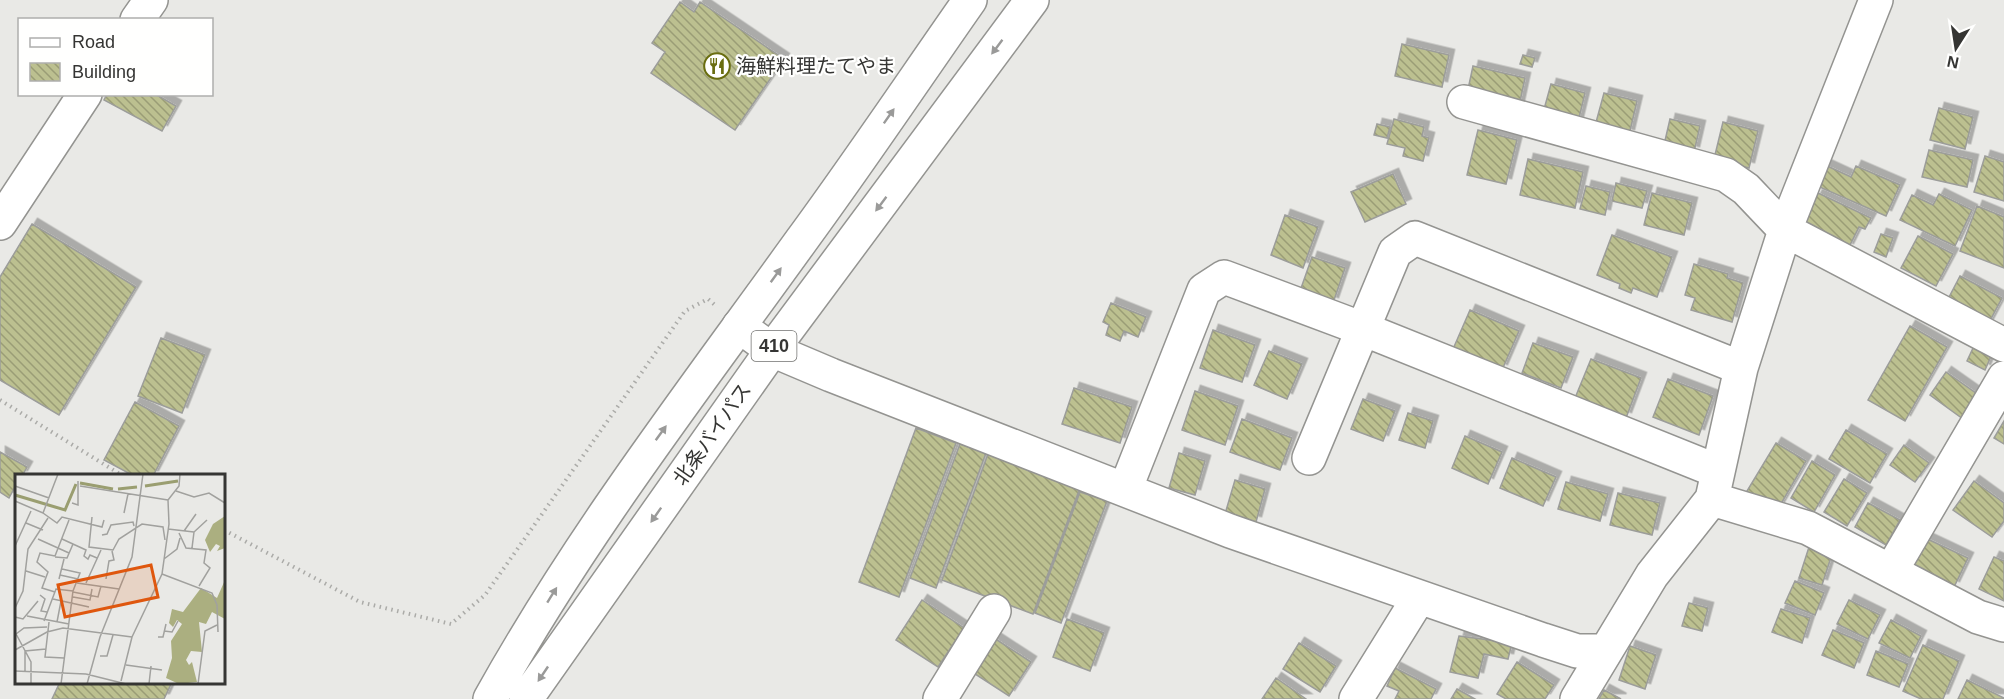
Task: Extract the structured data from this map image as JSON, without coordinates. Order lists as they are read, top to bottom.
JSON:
{
  "streets": {
    "main road": ["410", "北条バイパス"]
  },
  "places": {
    "restaurant": ["海鮮料理たてやま"]
  },
  "legend": ["Road", "Building"],
  "north": "bottom"
}
